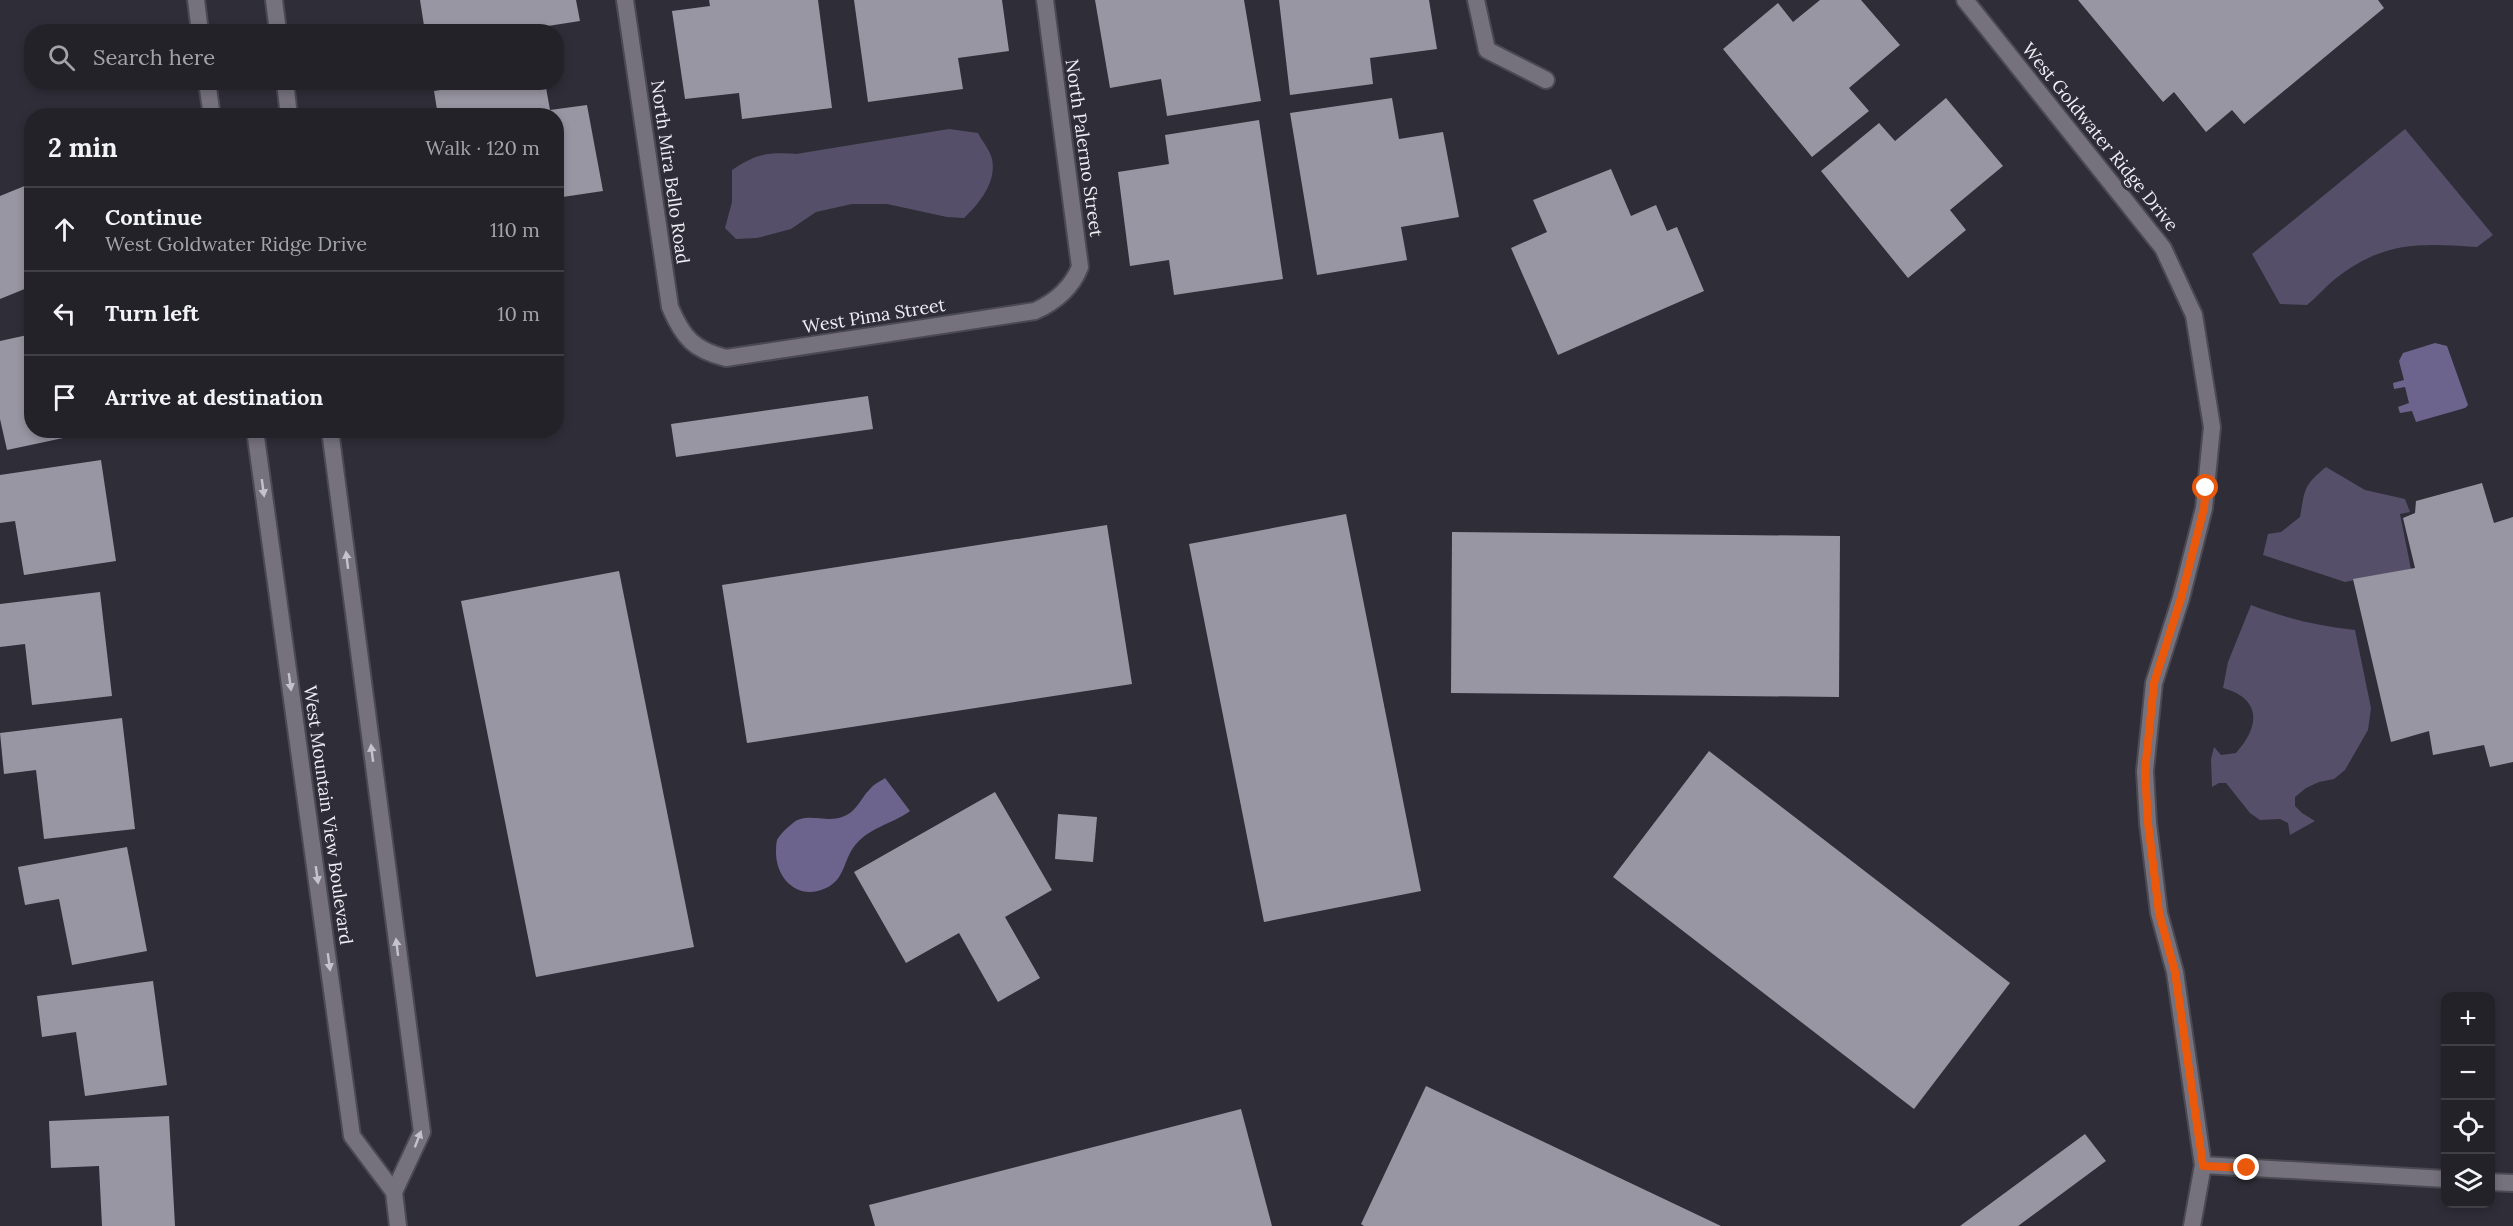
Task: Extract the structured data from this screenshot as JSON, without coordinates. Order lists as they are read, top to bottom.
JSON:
{
  "streets": {
    "street": [
      "West Goldwater Ridge Drive",
      "North Palermo Street",
      "North Mira Bello Road",
      "West Pima Street",
      "West Mountain View Boulevard"
    ]
  },
  "crossings": [
    ["North Palermo Street", "West Pima Street"],
    ["North Mira Bello Road", "West Pima Street"]
  ],
  "page": {
    "search": "Search here",
    "heading": ["2 min", "Walk · 120 m"],
    "list": [
      ["Continue", "West Goldwater Ridge Drive", "110 m"],
      ["Turn left", "10 m"],
      "Arrive at destination"
    ],
    "map_buttons": ["+", "−"]
  }
}
